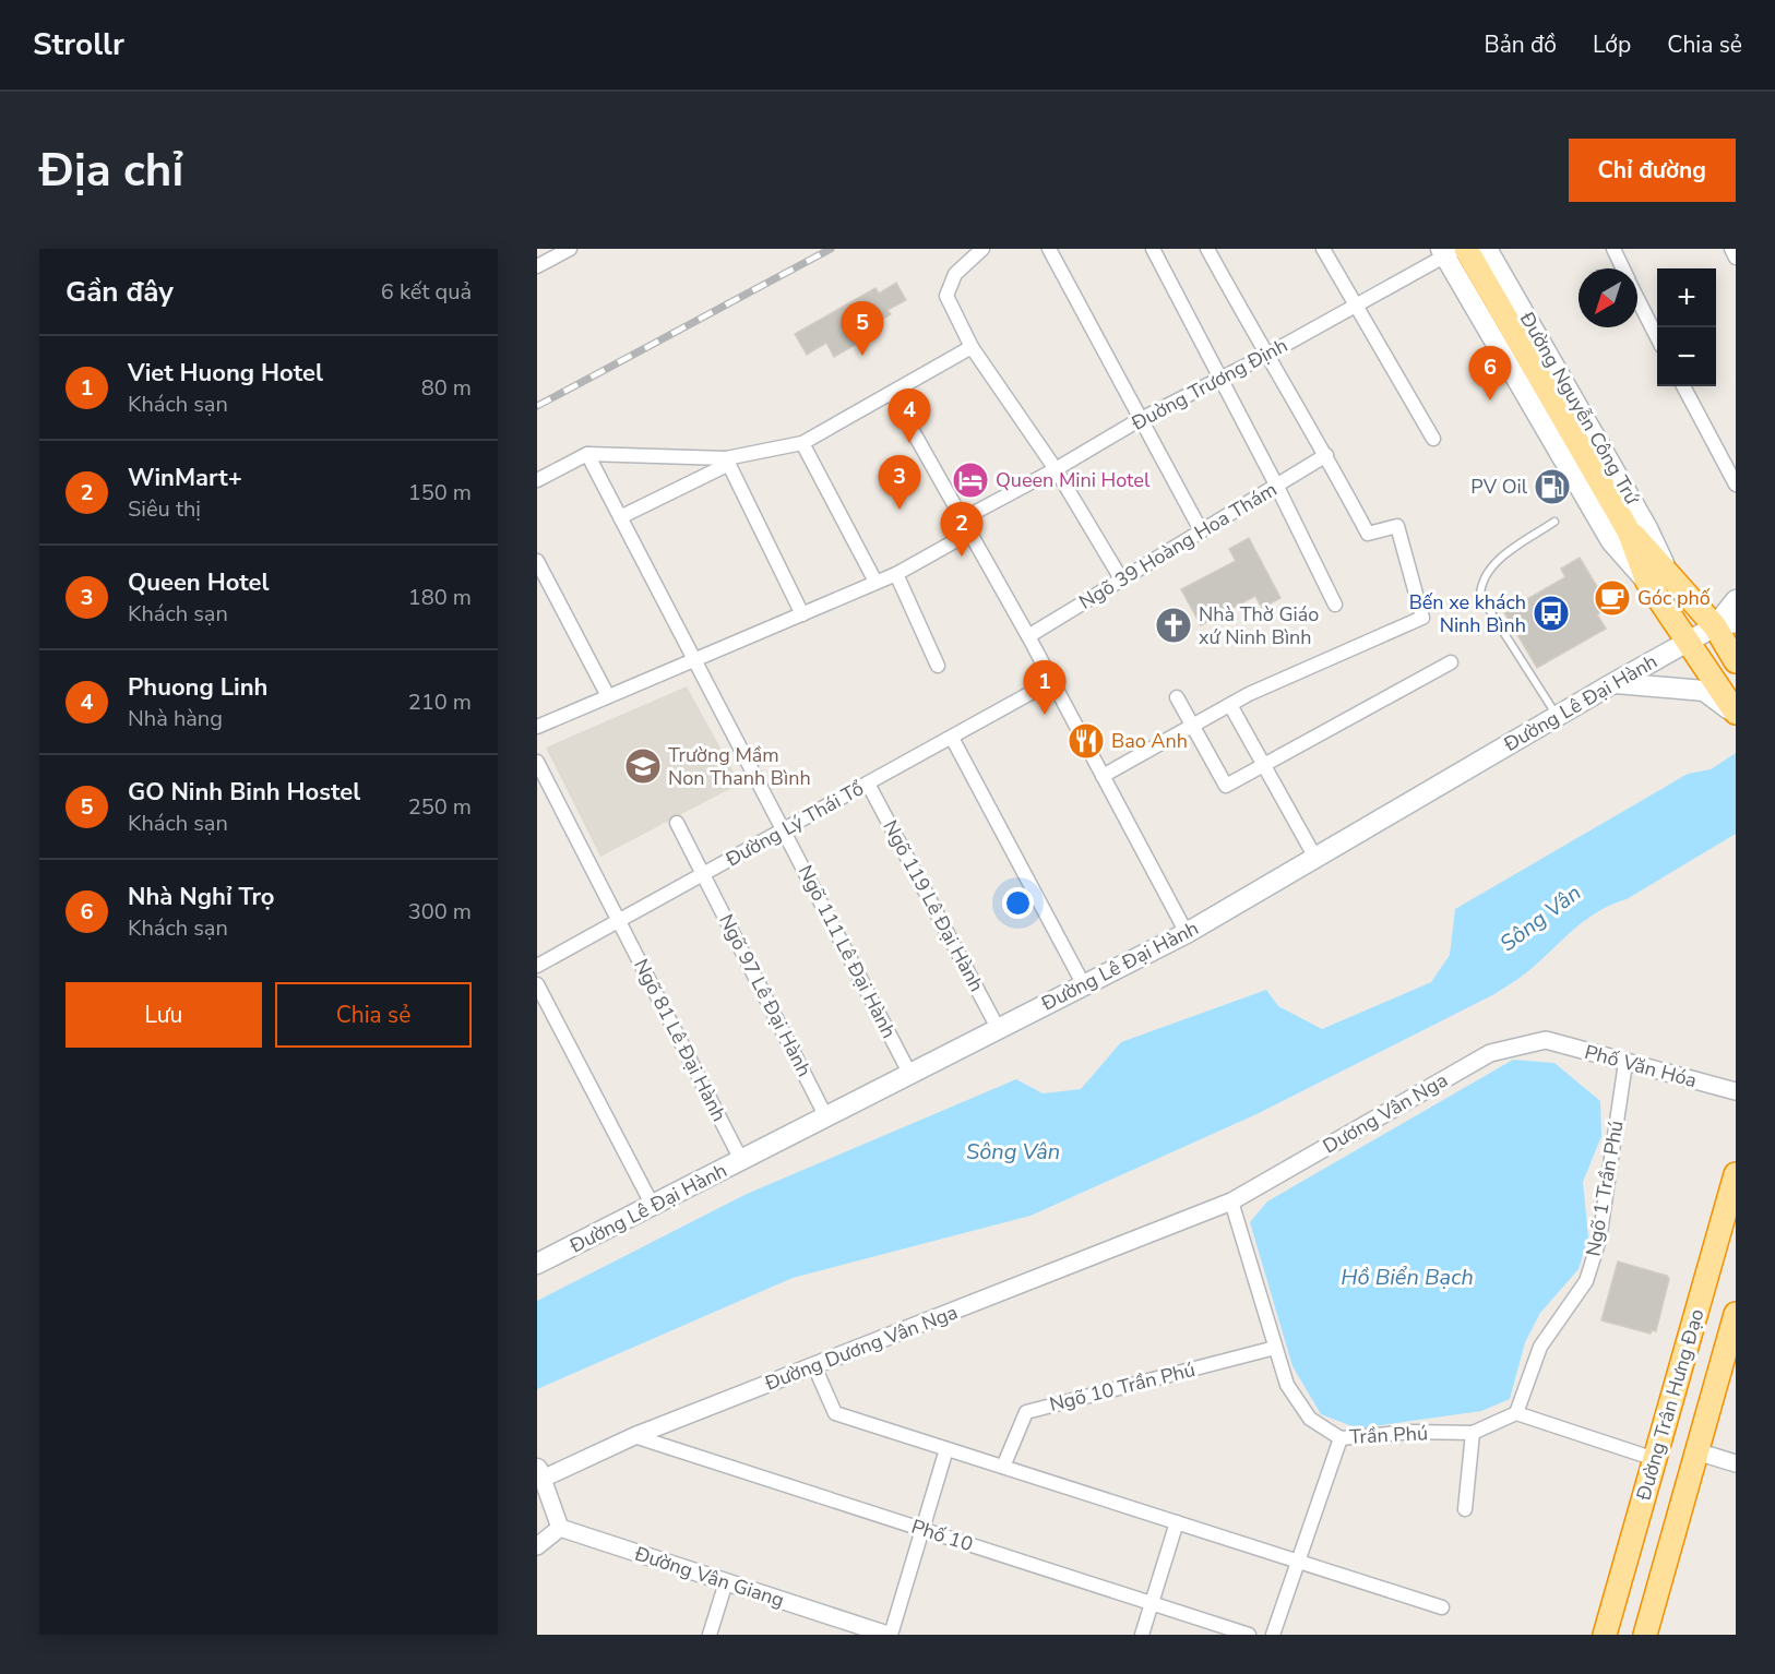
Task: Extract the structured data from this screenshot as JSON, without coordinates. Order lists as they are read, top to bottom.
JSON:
{
  "streets": {
    "highway": ["Đường Nguyễn Công Trứ", "Đường Trân Hưng Đạo"],
    "main road": ["Đường Lê Đại Hành"],
    "street": [
      "Đuờng Trương Định",
      "Ngõ 39 Hoàng Hoa Thám",
      "Đường Lý Thái Tổ",
      "Ngõ 119 Lê Đại Hành",
      "Ngõ 111 Lê Đại Hành",
      "Ngõ 97 Lê Đại Hành",
      "Ngõ 81 Lê Đại Hành",
      "Phố Văn Hóa",
      "Dương Vân Nga",
      "Ngõ 1 Trần Phú",
      "Đường Dương Vân Nga",
      "Ngõ 10 Trần Phú",
      "Trần Phú",
      "Phố 10",
      "Đường Vân Giang"
    ]
  },
  "crossings": [
    ["Đuờng Trương Định", "Đường Nguyễn Công Trứ"],
    ["Đường Nguyễn Công Trứ", "Đường Lê Đại Hành"],
    ["Đường Lê Đại Hành", "Ngõ 119 Lê Đại Hành"],
    ["Đường Lê Đại Hành", "Ngõ 111 Lê Đại Hành"],
    ["Đường Lê Đại Hành", "Ngõ 97 Lê Đại Hành"],
    ["Đường Lê Đại Hành", "Ngõ 81 Lê Đại Hành"],
    ["Đường Lý Thái Tổ", "Ngõ 119 Lê Đại Hành"],
    ["Đường Lý Thái Tổ", "Ngõ 111 Lê Đại Hành"],
    ["Đường Lý Thái Tổ", "Ngõ 97 Lê Đại Hành"],
    ["Đường Lý Thái Tổ", "Ngõ 81 Lê Đại Hành"],
    ["Phố Văn Hóa", "Dương Vân Nga"],
    ["Phố Văn Hóa", "Ngõ 1 Trần Phú"],
    ["Dương Vân Nga", "Đường Dương Vân Nga"],
    ["Dương Vân Nga", "Trần Phú"],
    ["Ngõ 1 Trần Phú", "Trần Phú"],
    ["Đường Dương Vân Nga", "Trần Phú"],
    ["Đường Dương Vân Nga", "Phố 10"],
    ["Đường Dương Vân Nga", "Đường Vân Giang"],
    ["Ngõ 10 Trần Phú", "Trần Phú"]
  ],
  "water": ["Sông Vân", "Hồ Biển Bạch"],
  "places": {
    "hotel": ["Queen Mini Hotel"],
    "fuel station": ["PV Oil"],
    "cafe": ["Góc phố"],
    "bus stop": ["Bến xe khách Ninh Bình"],
    "church": ["Nhà Thờ Giáo xứ Ninh Bình"],
    "restaurant": ["Bao Anh"],
    "school or university": ["Trường Mầm Non Thanh Bình"]
  },
  "north": "bottom left",
  "page": {
    "header": "Strollr",
    "nav": ["Bản đồ", "Lớp", "Chia sẻ"],
    "buttons": [
      "Chỉ đường",
      ["Lưu", "Chia sẻ"]
    ],
    "title": "Địa chỉ",
    "heading": ["Gần đây", "6 kết quả"],
    "map_buttons": ["+", "−"],
    "pins": [
      "5",
      "6",
      "4",
      "3",
      "2",
      "1"
    ],
    "list": [
      {
        "mark": "1",
        "name": "Viet Huong Hotel",
        "note": "Khách sạn",
        "value": "80 m"
      },
      {
        "mark": "2",
        "name": "WinMart+",
        "note": "Siêu thị",
        "value": "150 m"
      },
      {
        "mark": "3",
        "name": "Queen Hotel",
        "note": "Khách sạn",
        "value": "180 m"
      },
      {
        "mark": "4",
        "name": "Phuong Linh",
        "note": "Nhà hàng",
        "value": "210 m"
      },
      {
        "mark": "5",
        "name": "GO Ninh Binh Hostel",
        "note": "Khách sạn",
        "value": "250 m"
      },
      {
        "mark": "6",
        "name": "Nhà Nghỉ Trọ",
        "note": "Khách sạn",
        "value": "300 m"
      }
    ]
  }
}
